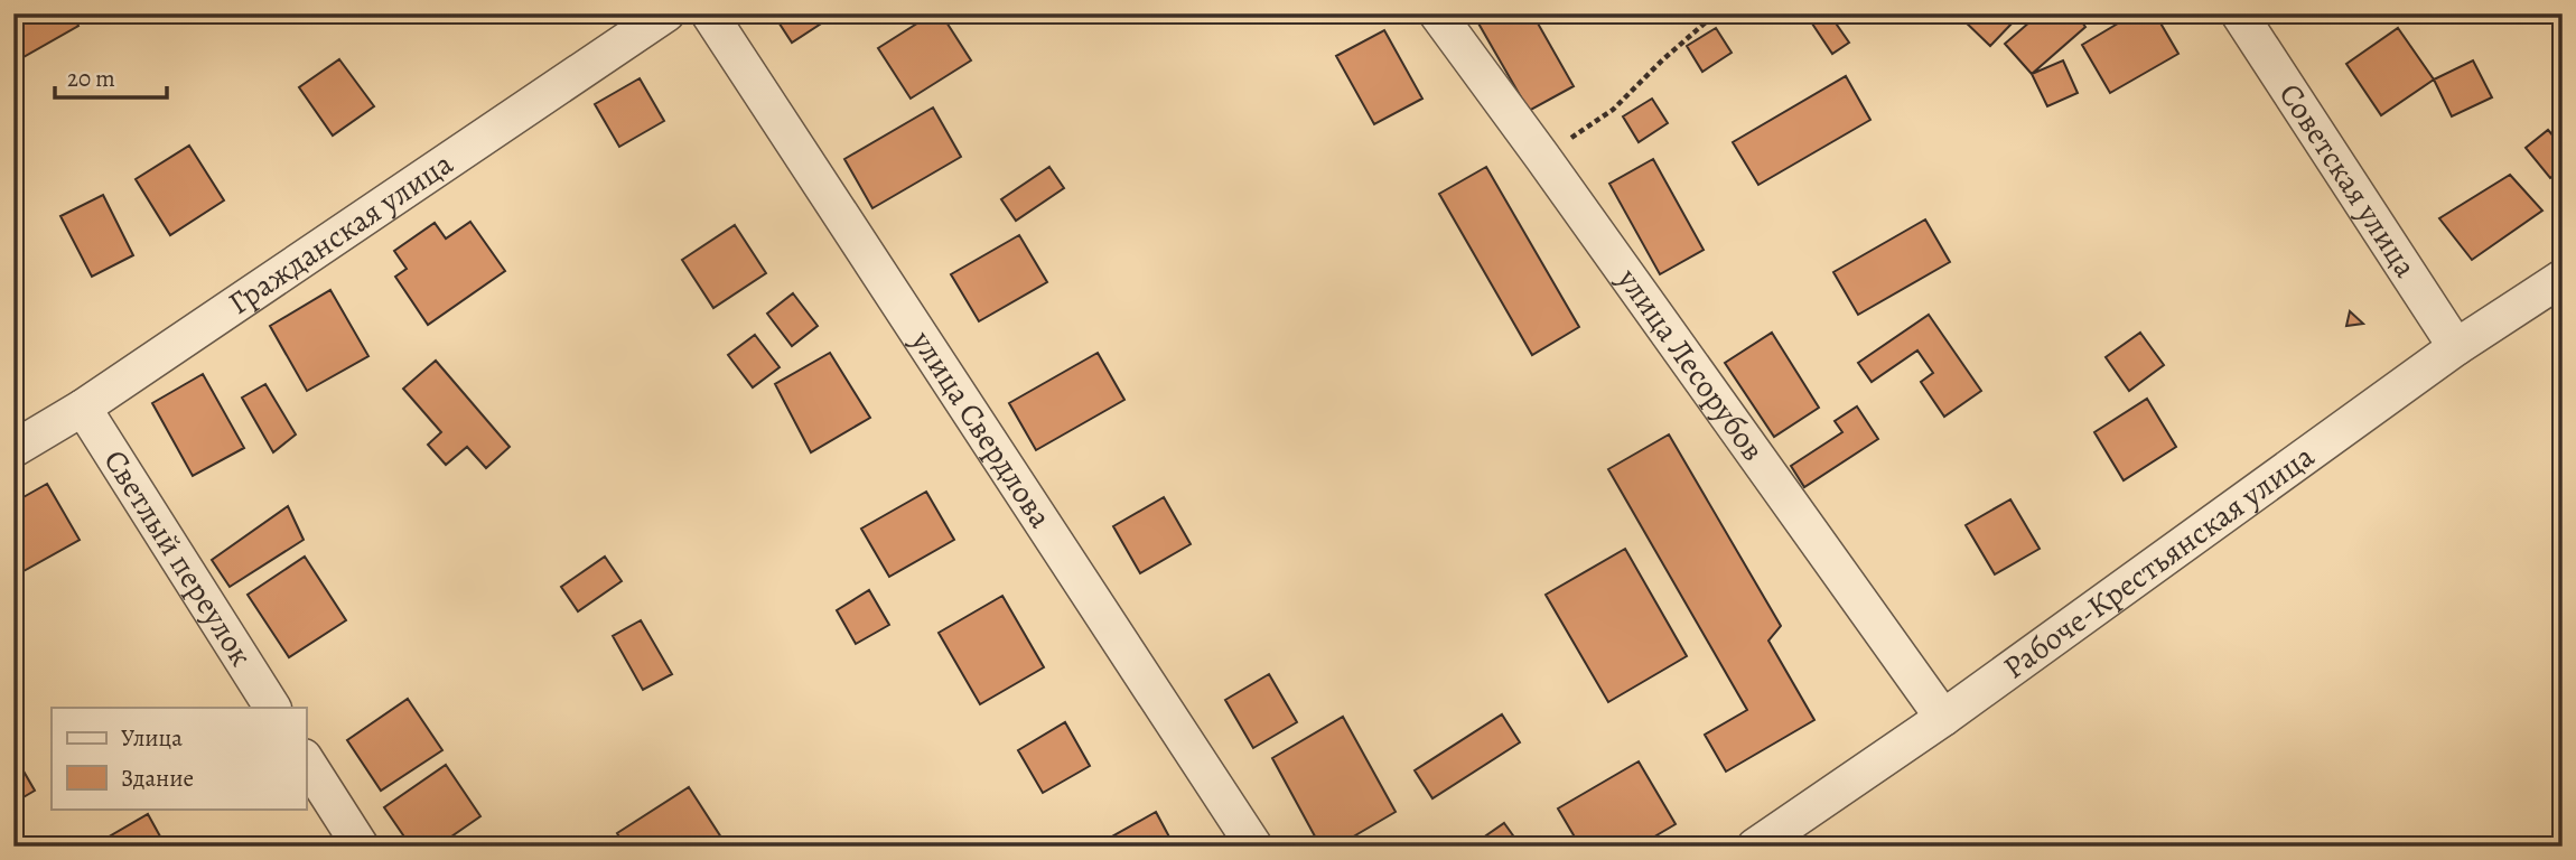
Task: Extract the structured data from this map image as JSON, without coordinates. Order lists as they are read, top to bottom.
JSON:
{
  "streets": {
    "street": [
      "Советская улица",
      "Гражданская улица",
      "улица Лесорубов",
      "улица Свердлова",
      "Светлый переулок",
      "Рабоче-Крестьянская улица"
    ]
  },
  "crossings": [
    ["Советская улица", "Рабоче-Крестьянская улица"],
    ["Гражданская улица", "Светлый переулок"],
    ["улица Лесорубов", "Рабоче-Крестьянская улица"]
  ],
  "legend": ["Улица", "Здание"],
  "scale_bar": "20 m"
}
